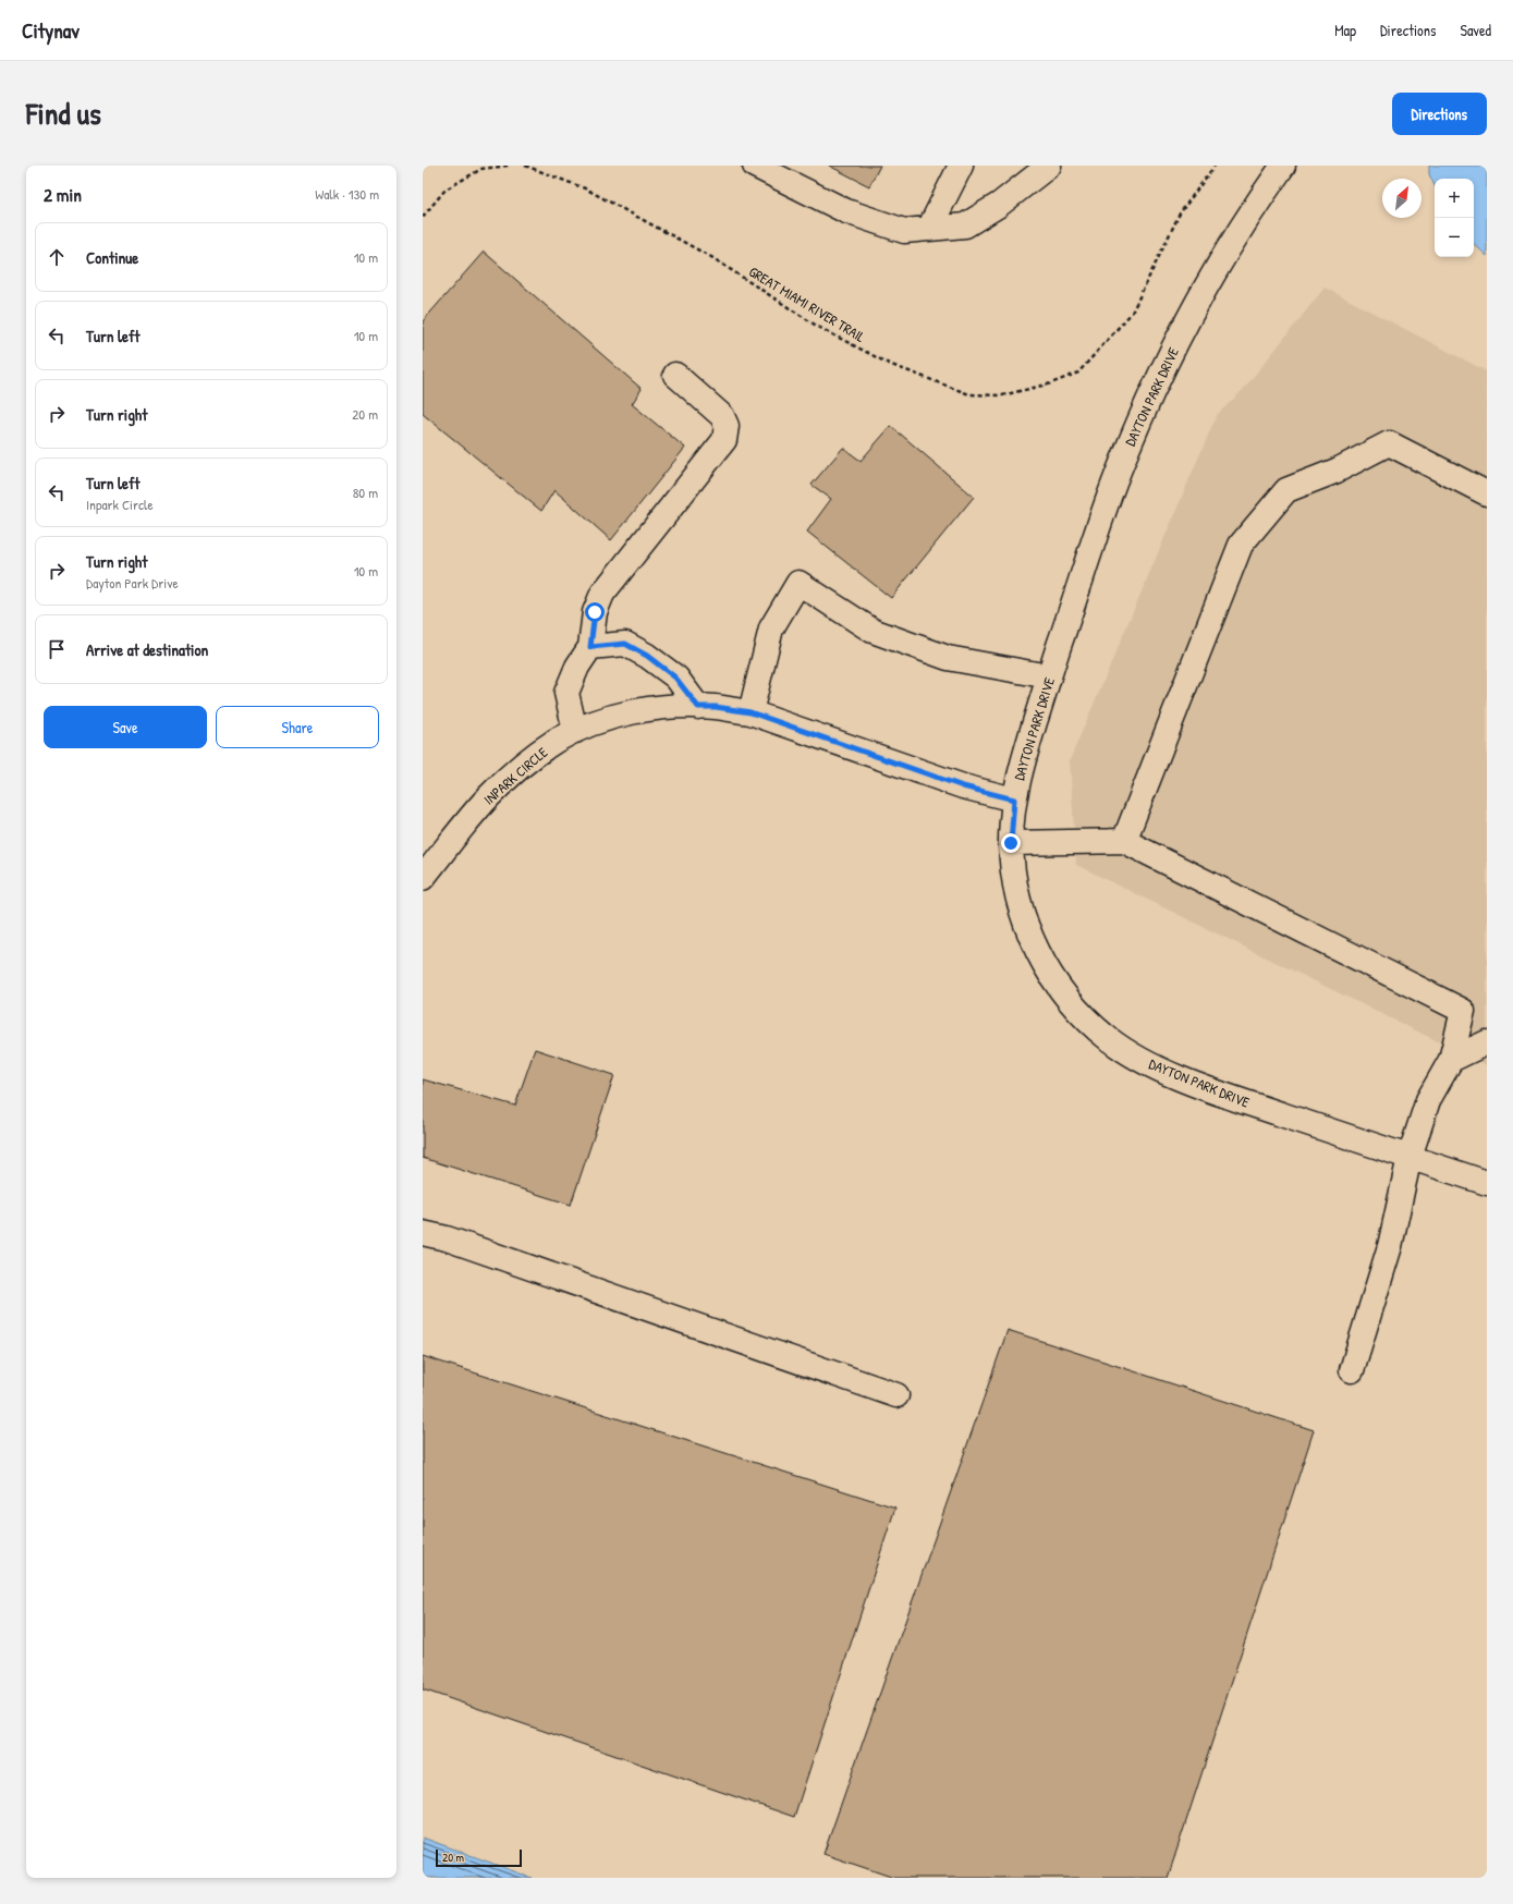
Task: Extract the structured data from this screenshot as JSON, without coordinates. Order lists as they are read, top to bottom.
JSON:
{
  "streets": {
    "street": ["DAYTON PARK DRIVE", "INPARK CIRCLE"],
    "path": ["GREAT MIAMI RIVER TRAIL"]
  },
  "crossings": [
    ["DAYTON PARK DRIVE", "INPARK CIRCLE"]
  ],
  "scale_bar": "20 m",
  "north": "top right",
  "page": {
    "header": "Citynav",
    "nav": ["Map", "Directions", "Saved"],
    "title": "Find us",
    "buttons": [
      "Directions",
      ["Save", "Share"]
    ],
    "heading": ["2 min", "Walk · 130 m"],
    "map_buttons": ["+", "−"],
    "list": [
      ["Continue", "10 m"],
      ["Turn left", "10 m"],
      ["Turn right", "20 m"],
      ["Turn left", "Inpark Circle", "80 m"],
      ["Turn right", "Dayton Park Drive", "10 m"],
      "Arrive at destination"
    ],
    "scale": "20 m"
  }
}
